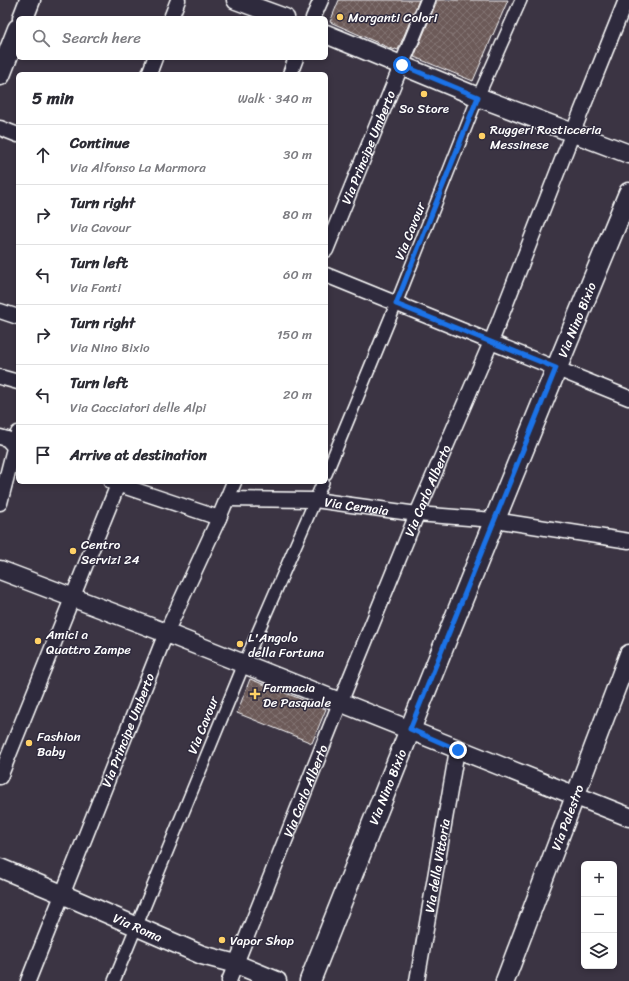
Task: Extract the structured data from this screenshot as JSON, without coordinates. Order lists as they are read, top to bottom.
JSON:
{
  "streets": {
    "main road": ["Via Nino Bixio"],
    "street": [
      "Via Principe Umberto",
      "Via Cavour",
      "Via Carlo Alberto",
      "Via Cernaia",
      "Via Palestro",
      "Via della Vittoria",
      "Via Roma"
    ]
  },
  "crossings": [
    ["Via Principe Umberto", "Via Cernaia"],
    ["Via Principe Umberto", "Via Roma"],
    ["Via Cavour", "Via Cernaia"],
    ["Via Cavour", "Via Roma"],
    ["Via Nino Bixio", "Via Cernaia"],
    ["Via Carlo Alberto", "Via Cernaia"],
    ["Via Carlo Alberto", "Via Roma"]
  ],
  "places": {
    "other": [
      "Morganti Colori",
      "So Store",
      "Ruggeri Rosticceria Messinese",
      "Centro Servizi 24",
      "Amici a Quattro Zampe",
      "L'Angolo della Fortuna",
      "Fashion Baby",
      "Vapor Shop"
    ],
    "health": ["Farmacia De Pasquale"]
  },
  "page": {
    "search": "Search here",
    "heading": ["5 min", "Walk · 340 m"],
    "list": [
      ["Continue", "Via Alfonso La Marmora", "30 m"],
      ["Turn right", "Via Cavour", "80 m"],
      ["Turn left", "Via Fanti", "60 m"],
      ["Turn right", "Via Nino Bixio", "150 m"],
      ["Turn left", "Via Cacciatori delle Alpi", "20 m"],
      "Arrive at destination"
    ],
    "map_buttons": ["+", "−"]
  }
}
